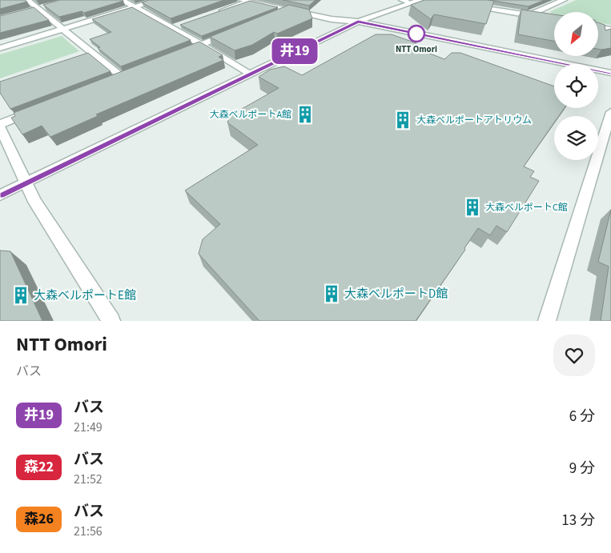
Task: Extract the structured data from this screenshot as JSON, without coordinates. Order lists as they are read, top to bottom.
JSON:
{
  "places": {
    "other": ["NTT Omori"],
    "building": [
      "大森ベルポートA館",
      "大森ベルポートアトリウム",
      "大森ベルポートC館",
      "大森ベルポートD館",
      "大森ベルポートE館"
    ]
  },
  "lines": ["bus line 井19"],
  "north": "bottom left",
  "page": {
    "on_map": "井19",
    "heading": ["NTT Omori", "バス"],
    "list": [
      {
        "mark": "井19",
        "name": "バス",
        "note": "21:49",
        "value": "6 分"
      },
      {
        "mark": "森22",
        "name": "バス",
        "note": "21:52",
        "value": "9 分"
      },
      {
        "mark": "森26",
        "name": "バス",
        "note": "21:56",
        "value": "13 分"
      }
    ]
  }
}
